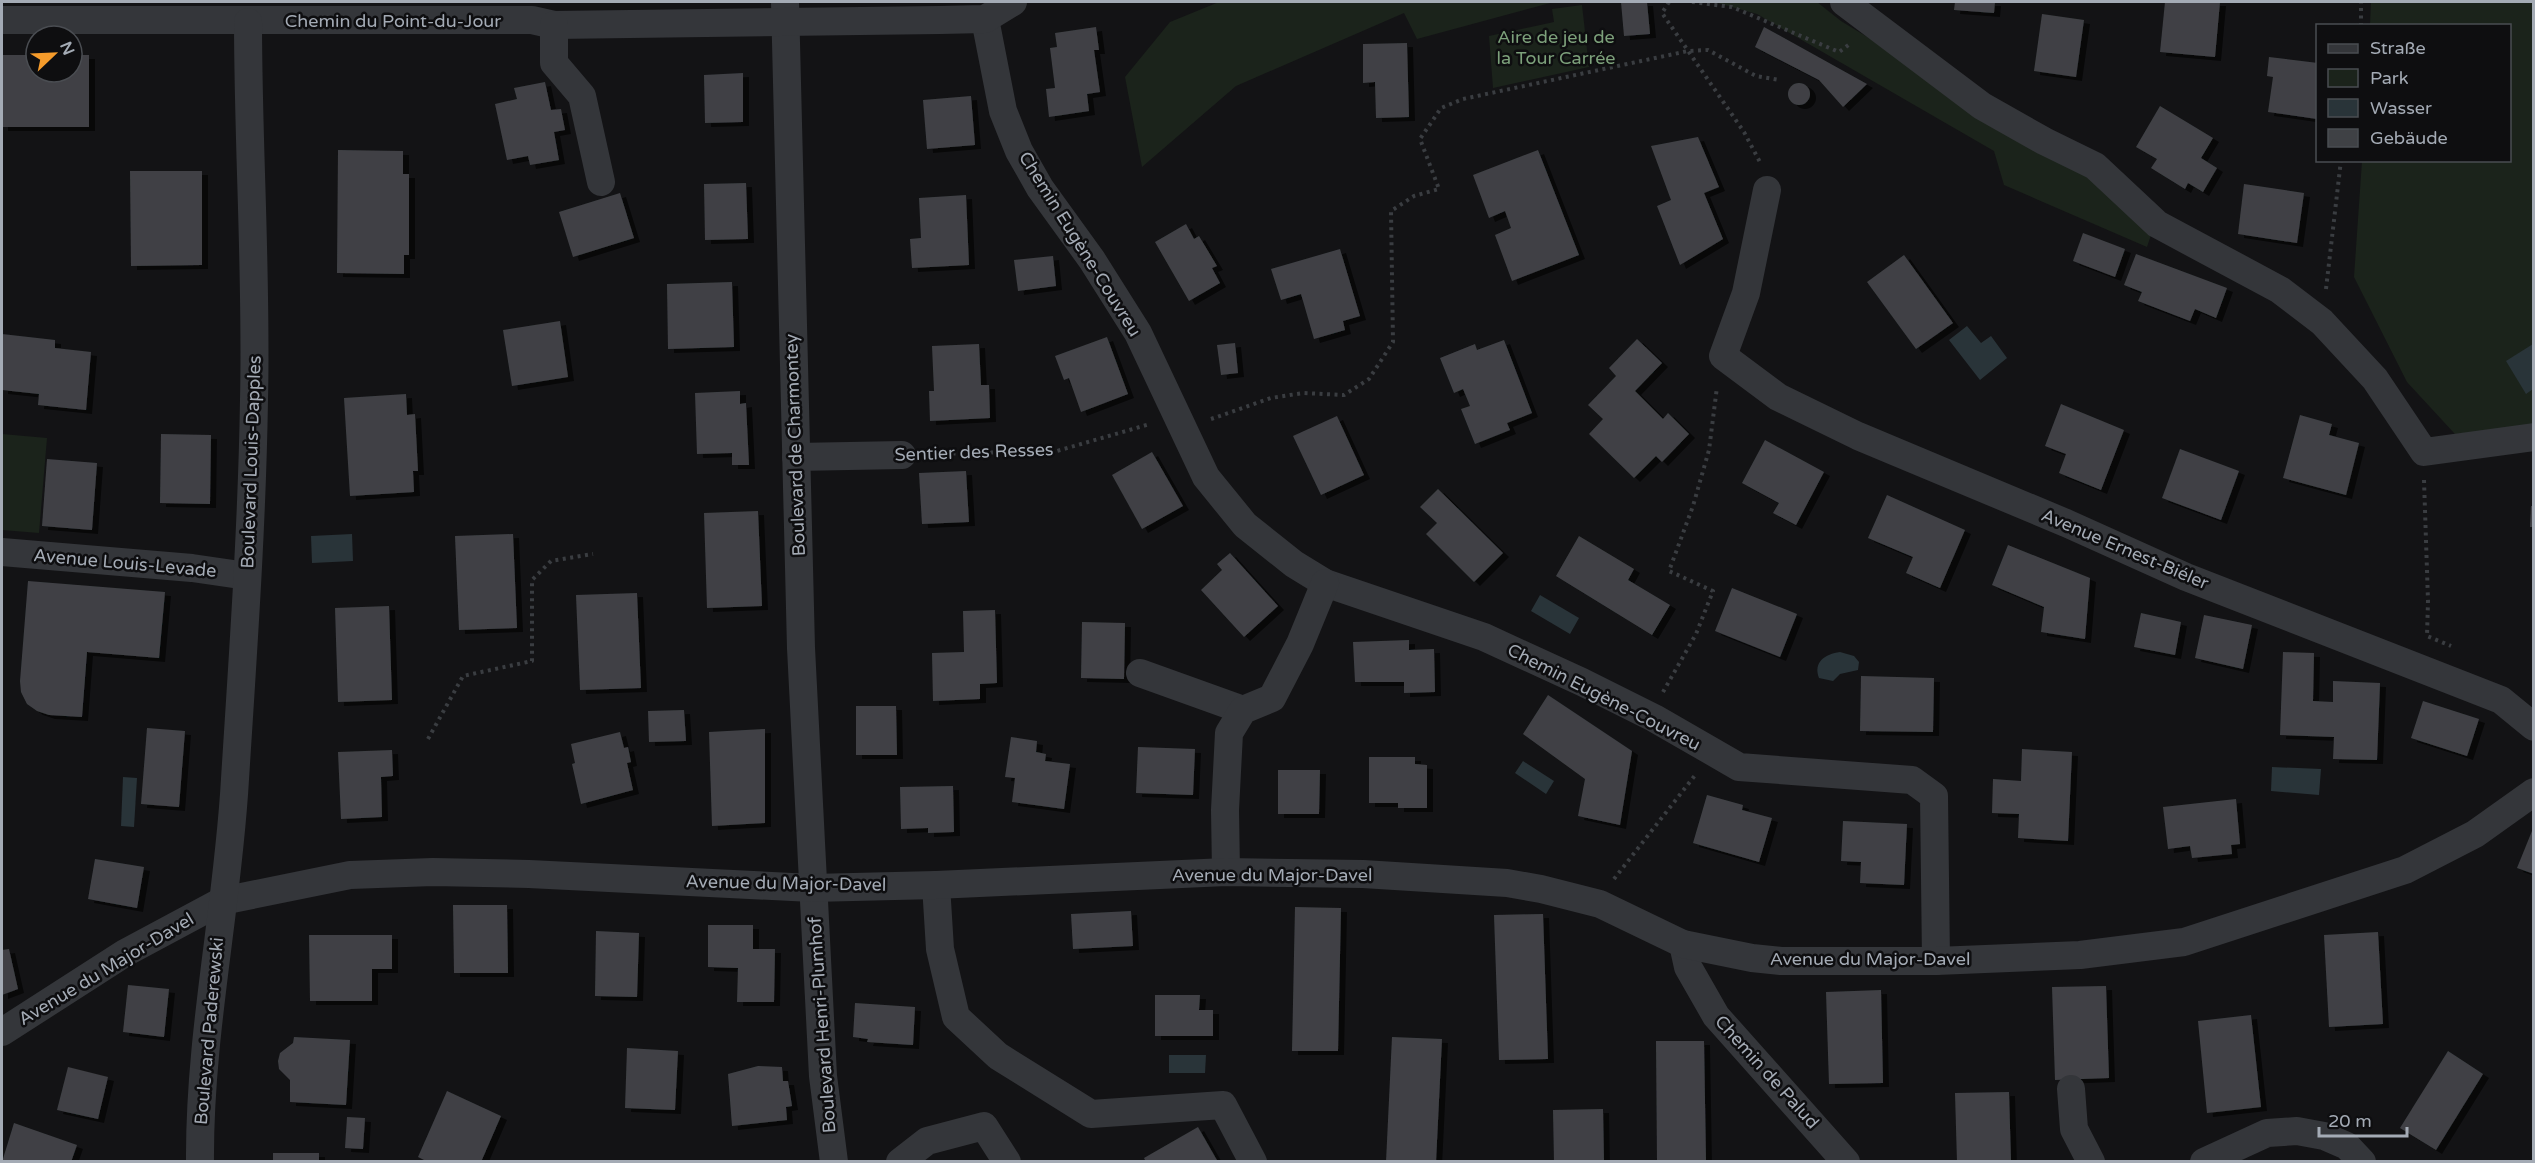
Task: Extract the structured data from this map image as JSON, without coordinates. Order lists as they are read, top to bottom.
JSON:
{
  "streets": {
    "street": [
      "Chemin du Point-du-Jour",
      "Chemin Eugène-Couvreu",
      "Boulevard de Charmontey",
      "Sentier des Resses",
      "Boulevard Louis-Dapples",
      "Avenue Ernest-Biéler",
      "Avenue Louis-Levade",
      "Avenue du Major-Davel",
      "Boulevard Henri-Plumhof",
      "Boulevard Paderewski",
      "Chemin de Palud"
    ]
  },
  "crossings": [
    ["Chemin du Point-du-Jour", "Chemin Eugène-Couvreu"],
    ["Chemin du Point-du-Jour", "Boulevard de Charmontey"],
    ["Chemin du Point-du-Jour", "Boulevard Louis-Dapples"],
    ["Chemin Eugène-Couvreu", "Sentier des Resses"],
    ["Chemin Eugène-Couvreu", "Avenue du Major-Davel"],
    ["Boulevard de Charmontey", "Sentier des Resses"],
    ["Boulevard de Charmontey", "Avenue du Major-Davel"],
    ["Boulevard de Charmontey", "Boulevard Henri-Plumhof"],
    ["Boulevard Louis-Dapples", "Avenue Louis-Levade"],
    ["Boulevard Louis-Dapples", "Avenue du Major-Davel"],
    ["Boulevard Louis-Dapples", "Boulevard Paderewski"],
    ["Avenue du Major-Davel", "Boulevard Henri-Plumhof"],
    ["Avenue du Major-Davel", "Boulevard Paderewski"],
    ["Avenue du Major-Davel", "Chemin de Palud"]
  ],
  "parks": ["Aire de jeu de la Tour Carrée"],
  "legend": [
    "Straße",
    "Park",
    "Wasser",
    "Gebäude"
  ],
  "scale_bar": "20 m",
  "north": "top right"
}
